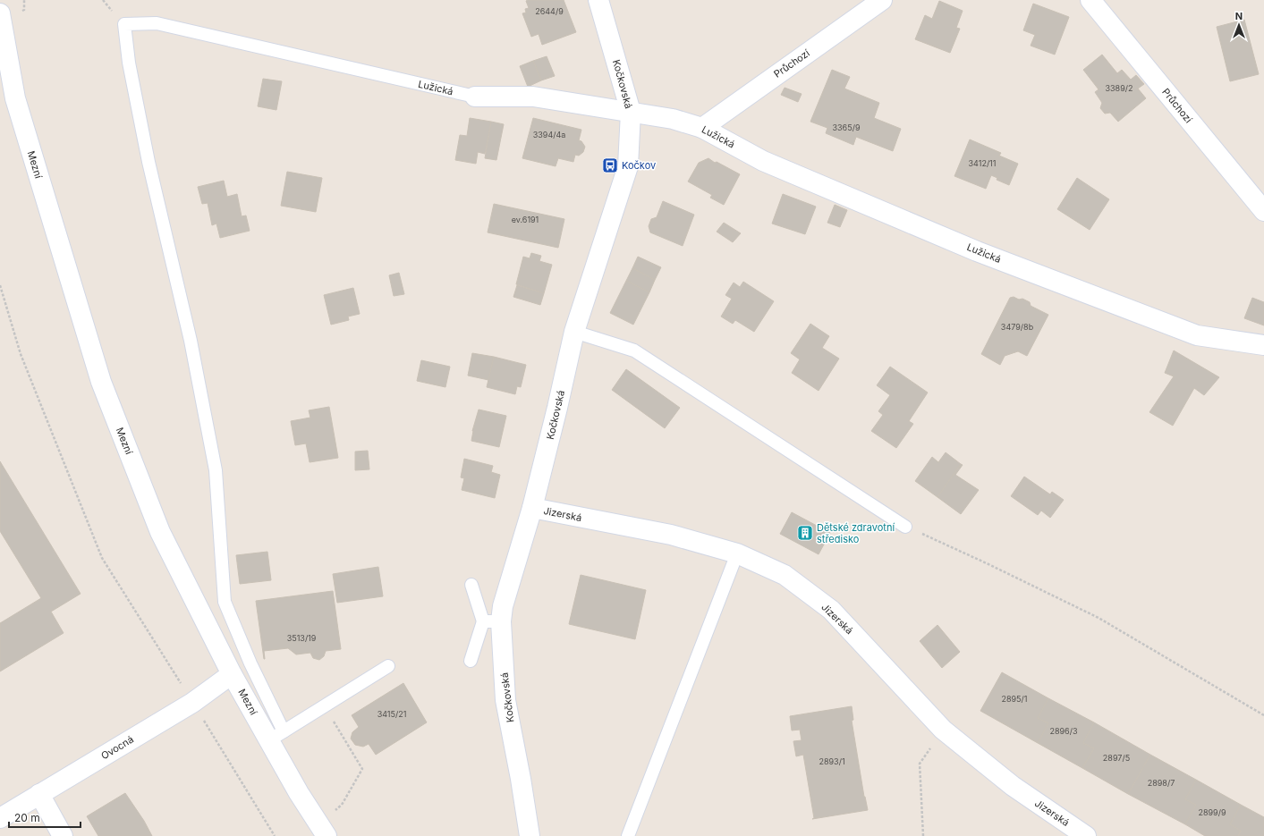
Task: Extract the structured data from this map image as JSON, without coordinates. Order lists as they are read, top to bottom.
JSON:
{
  "streets": {
    "street": [
      "Průchozí",
      "Kočkovská",
      "Lužická",
      "Mezní",
      "Jizerská",
      "Ovocná"
    ]
  },
  "crossings": [
    ["Průchozí", "Lužická"],
    ["Kočkovská", "Lužická"],
    ["Kočkovská", "Jizerská"],
    ["Lužická", "Mezní"],
    ["Mezní", "Ovocná"]
  ],
  "places": {
    "bus stop": ["Kočkov"],
    "building": ["Dětské zdravotní středisko"]
  },
  "house_numbers": [
    "2644/9",
    "3389/2",
    "3365/9",
    "3394/4a",
    "3412/11",
    "ev.6191",
    "3479/8b",
    "3513/19",
    "2895/1",
    "3415/21",
    "2896/3",
    "2897/5",
    "2893/1",
    "2898/7",
    "2899/9"
  ],
  "scale_bar": "20 m",
  "north": "top"
}
